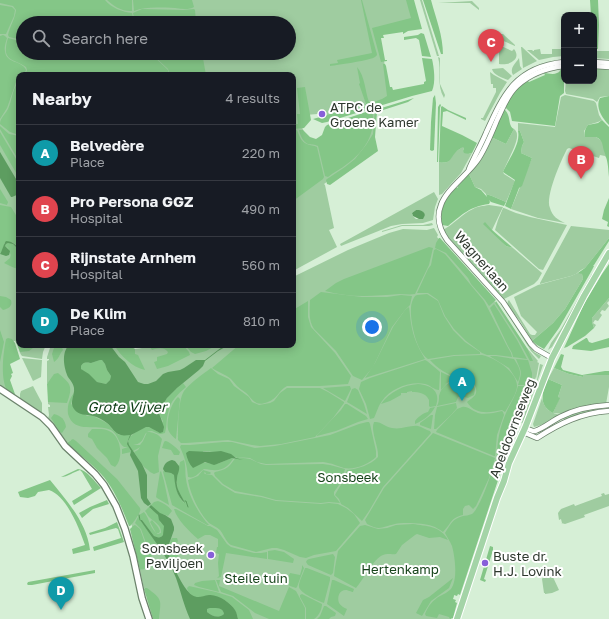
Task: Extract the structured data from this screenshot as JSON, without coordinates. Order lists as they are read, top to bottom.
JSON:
{
  "streets": {
    "main road": ["Apeldoornseweg"],
    "street": ["Wagnerlaan"]
  },
  "crossings": [
    ["Wagnerlaan", "Apeldoornseweg"]
  ],
  "water": ["Grote Vijver"],
  "parks": ["Sonsbeek", "Hertenkamp", "Steile tuin"],
  "places": ["ATPC de Groene Kamer", "Sonsbeek Paviljoen", "Buste dr. H.J. Lovink"],
  "page": {
    "map_buttons": ["+", "−"],
    "search": "Search here",
    "pins": [
      "C",
      "B",
      "A",
      "D"
    ],
    "heading": ["Nearby", "4 results"],
    "list": [
      {
        "mark": "A",
        "name": "Belvedère",
        "note": "Place",
        "value": "220 m"
      },
      {
        "mark": "B",
        "name": "Pro Persona GGZ",
        "note": "Hospital",
        "value": "490 m"
      },
      {
        "mark": "C",
        "name": "Rijnstate Arnhem",
        "note": "Hospital",
        "value": "560 m"
      },
      {
        "mark": "D",
        "name": "De Klim",
        "note": "Place",
        "value": "810 m"
      }
    ]
  }
}
